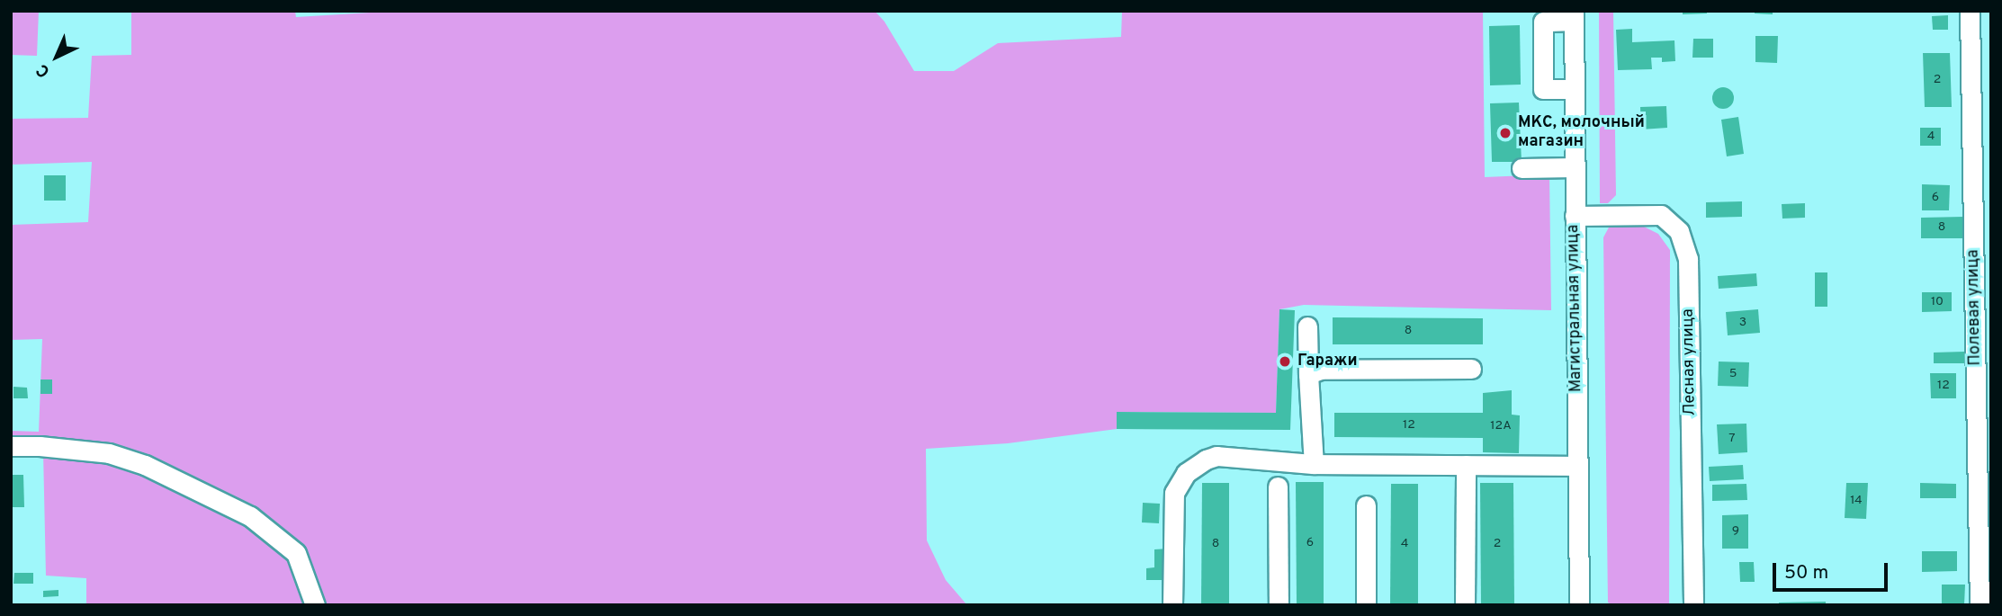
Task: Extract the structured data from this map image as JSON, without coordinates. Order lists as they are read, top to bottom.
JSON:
{
  "streets": {
    "street": ["Полевая улица", "Магистральная улица", "Лесная улица"]
  },
  "crossings": [
    ["Магистральная улица", "Лесная улица"]
  ],
  "places": ["МКС, молочный магазин", "Гаражи"],
  "house_numbers": [
    "2",
    "4",
    "6",
    "8",
    "10",
    "3",
    "8",
    "5",
    "12",
    "12",
    "12А",
    "7",
    "14",
    "9",
    "6",
    "8",
    "4",
    "2"
  ],
  "scale_bar": "50 m",
  "north": "bottom left"
}
